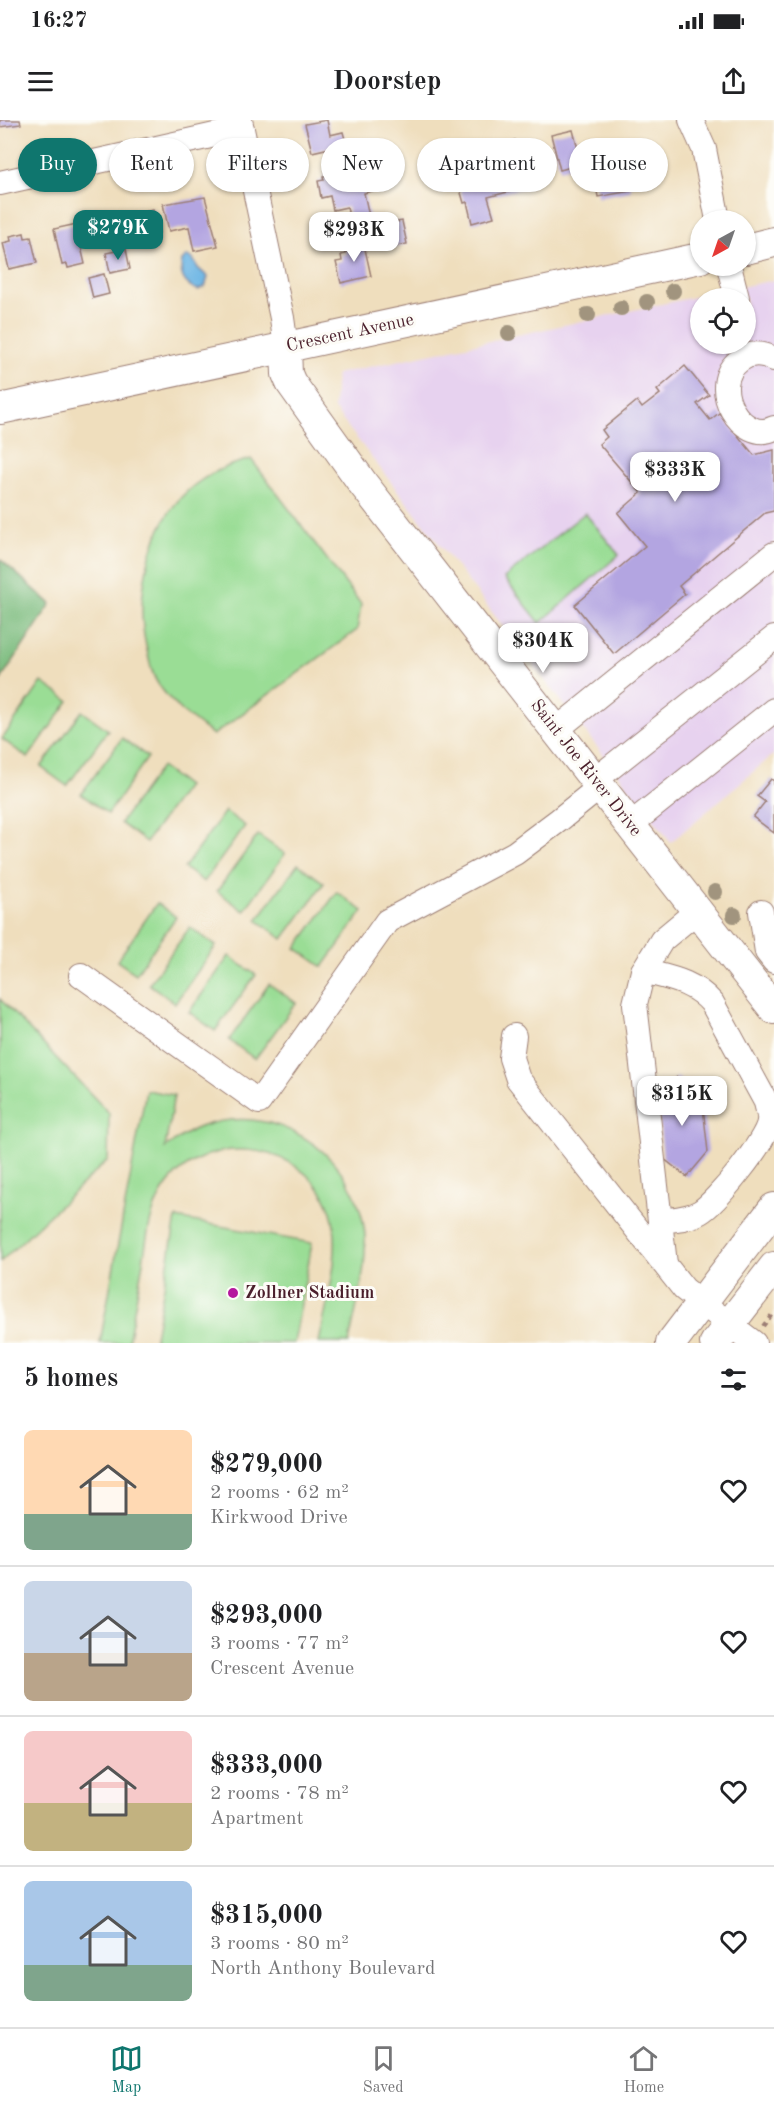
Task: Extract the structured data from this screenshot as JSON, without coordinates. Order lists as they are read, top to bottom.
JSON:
{
  "streets": {
    "main road": ["Crescent Avenue", "Saint Joe River Drive"]
  },
  "crossings": [
    ["Crescent Avenue", "Saint Joe River Drive"]
  ],
  "places": ["Zollner Stadium"],
  "north": "bottom left",
  "page": {
    "status": "16:27",
    "header": "Doorstep",
    "chip": [
      "Buy",
      "Rent",
      "Filters",
      "New",
      "Apartment",
      "House"
    ],
    "price": [
      "$279K",
      "$293K",
      "$333K",
      "$304K",
      "$315K"
    ],
    "heading": "5 homes",
    "list": [
      {
        "name": "$279,000",
        "note": "2 rooms · 62 m² · Kirkwood Drive"
      },
      {
        "name": "$293,000",
        "note": "3 rooms · 77 m² · Crescent Avenue"
      },
      {
        "name": "$333,000",
        "note": "2 rooms · 78 m² · Apartment"
      },
      {
        "name": "$315,000",
        "note": "3 rooms · 80 m² · North Anthony Boulevard"
      }
    ],
    "tabs": ["Map", "Saved", "Home"]
  }
}
